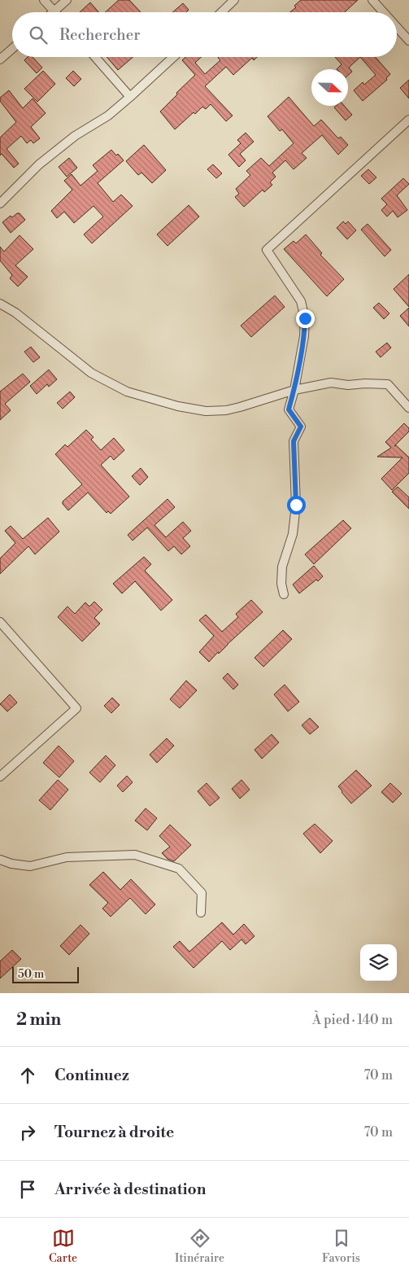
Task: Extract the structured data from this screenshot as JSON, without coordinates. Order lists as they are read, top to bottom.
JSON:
{
  "scale_bar": "50 m",
  "north": "right",
  "page": {
    "search": "Rechercher",
    "scale": "50 m",
    "heading": ["2 min", "À pied · 140 m"],
    "list": [
      ["Continuez", "70 m"],
      ["Tournez à droite", "70 m"],
      "Arrivée à destination"
    ],
    "nav": ["Carte", "Itinéraire", "Favoris"]
  }
}
